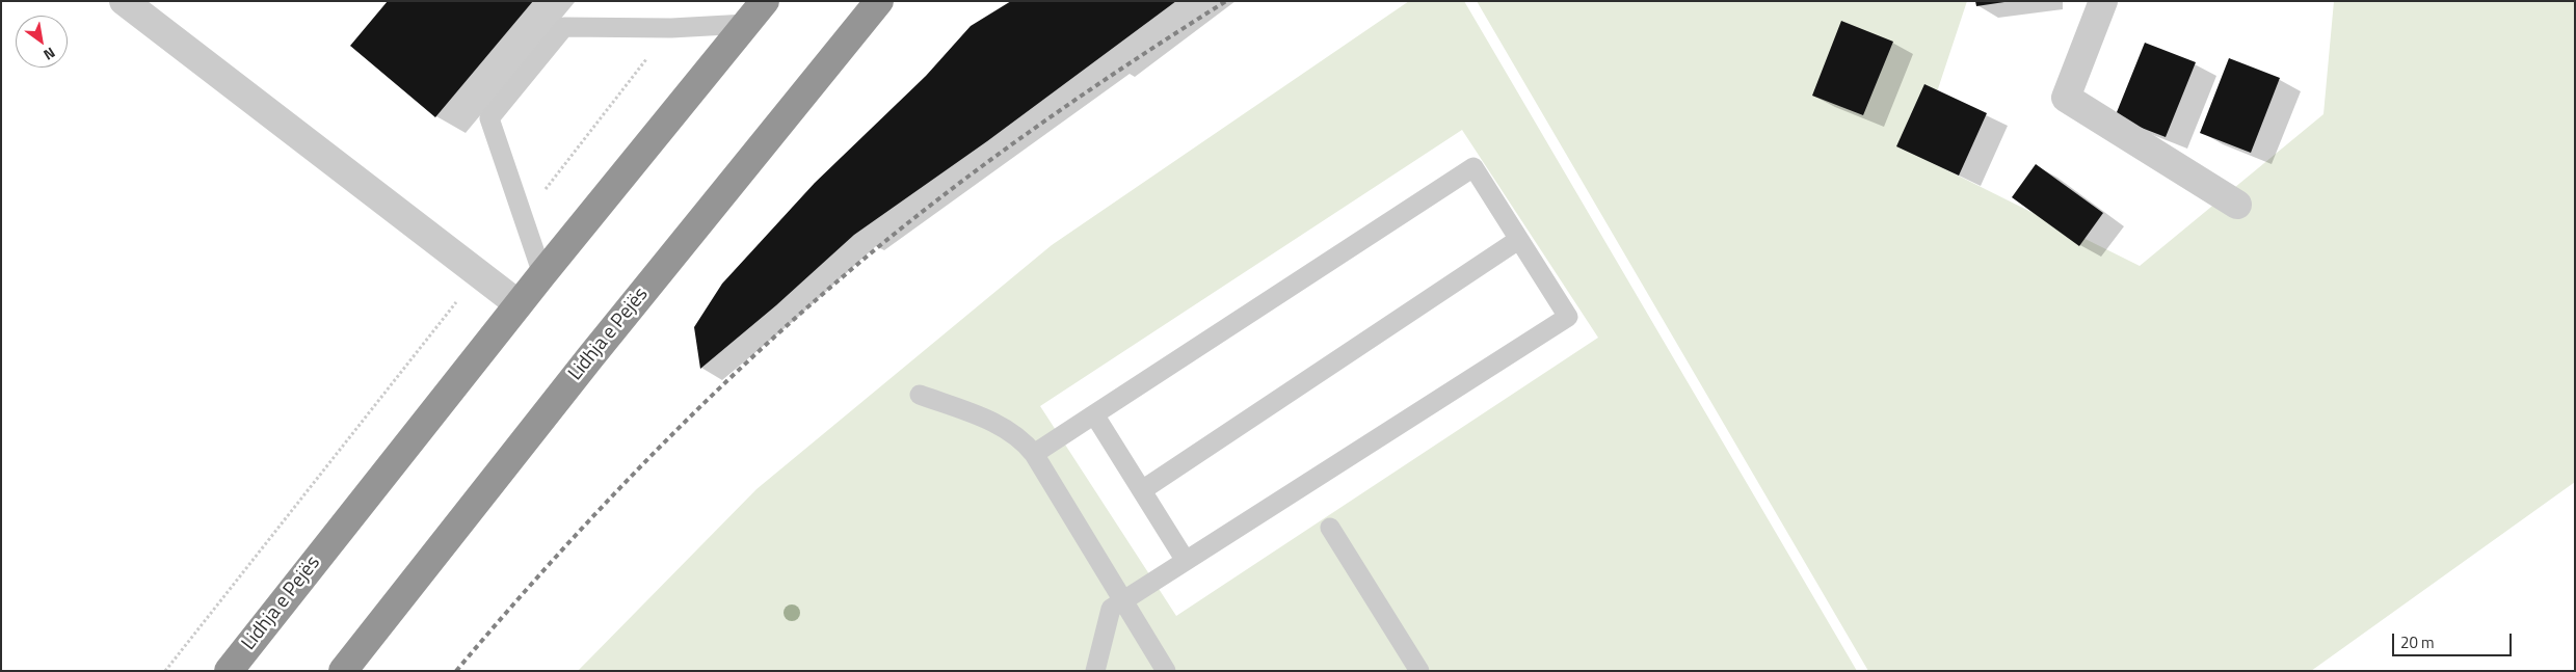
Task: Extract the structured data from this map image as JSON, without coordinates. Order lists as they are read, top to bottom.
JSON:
{
  "streets": {
    "highway": ["Lidhja e Pejës"]
  },
  "scale_bar": "20 m",
  "north": "bottom right"
}
